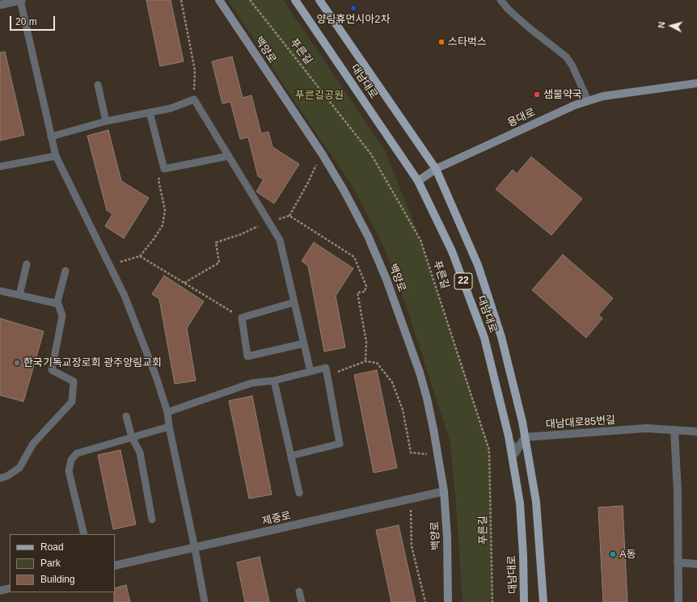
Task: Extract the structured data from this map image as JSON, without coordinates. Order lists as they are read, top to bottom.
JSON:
{
  "streets": {
    "main road": ["대남대로", "22"],
    "street": [
      "백양로",
      "용대로",
      "대남대로85번길",
      "제중로"
    ],
    "path": ["푸른길"]
  },
  "crossings": [
    ["백양로", "제중로"],
    ["대남대로", "용대로"],
    ["대남대로", "대남대로85번길"]
  ],
  "parks": ["푸른길공원"],
  "places": [
    "양림휴먼시아2차",
    "스타벅스",
    "샘물약국",
    "한국기독교장로회 광주양림교회",
    "A동"
  ],
  "legend": ["Road", "Park", "Building"],
  "scale_bar": "20 m",
  "north": "left"
}
